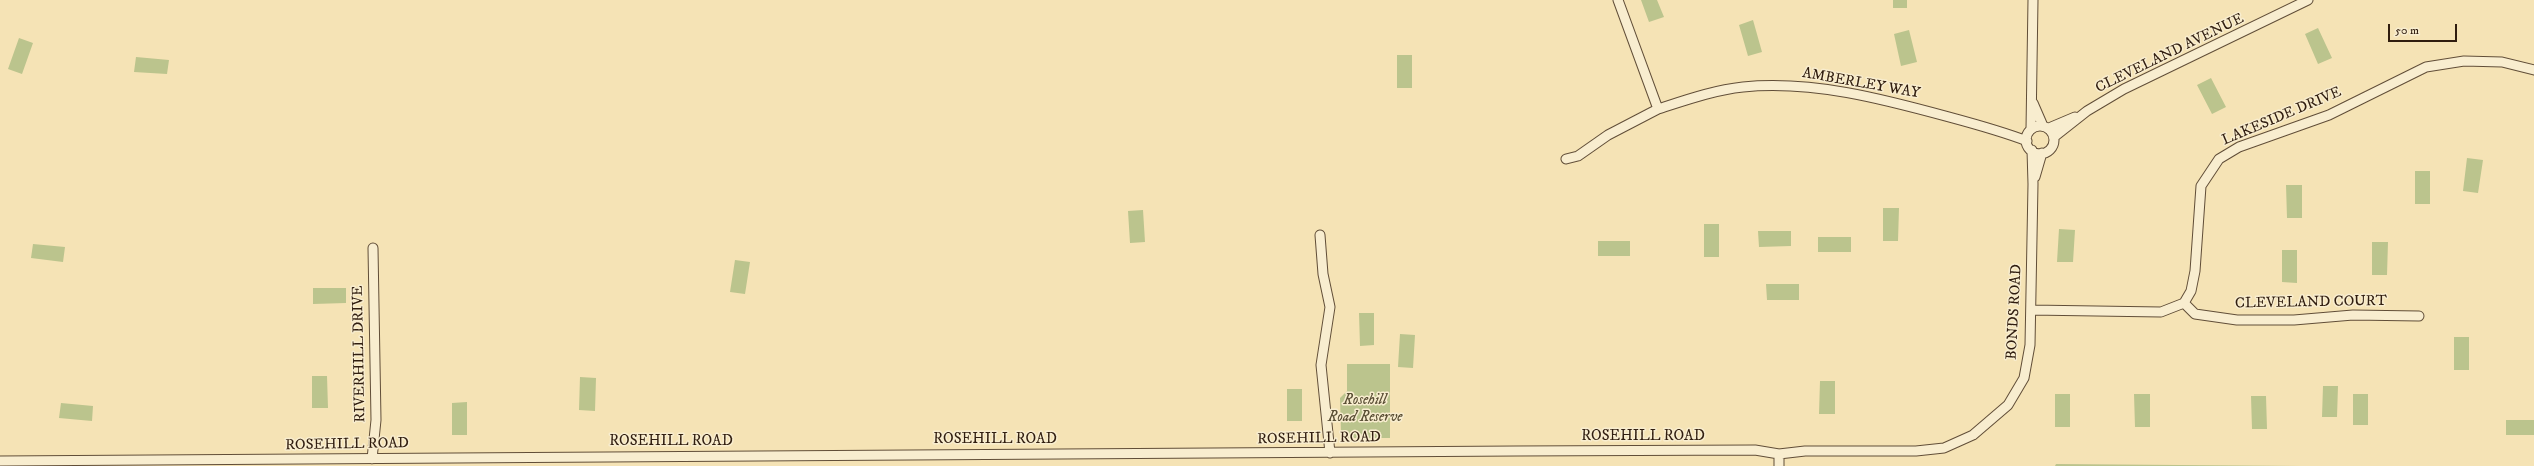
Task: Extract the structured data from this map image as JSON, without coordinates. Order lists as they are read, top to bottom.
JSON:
{
  "streets": {
    "street": [
      "CLEVELAND AVENUE",
      "AMBERLEY WAY",
      "LAKESIDE DRIVE",
      "CLEVELAND COURT",
      "BONDS ROAD",
      "RIVERHILL DRIVE",
      "ROSEHILL ROAD"
    ]
  },
  "crossings": [
    ["CLEVELAND AVENUE", "AMBERLEY WAY"],
    ["CLEVELAND AVENUE", "BONDS ROAD"],
    ["AMBERLEY WAY", "BONDS ROAD"],
    ["LAKESIDE DRIVE", "CLEVELAND COURT"],
    ["BONDS ROAD", "ROSEHILL ROAD"],
    ["RIVERHILL DRIVE", "ROSEHILL ROAD"]
  ],
  "parks": ["Rosehill Road Reserve"],
  "scale_bar": "50 m"
}
